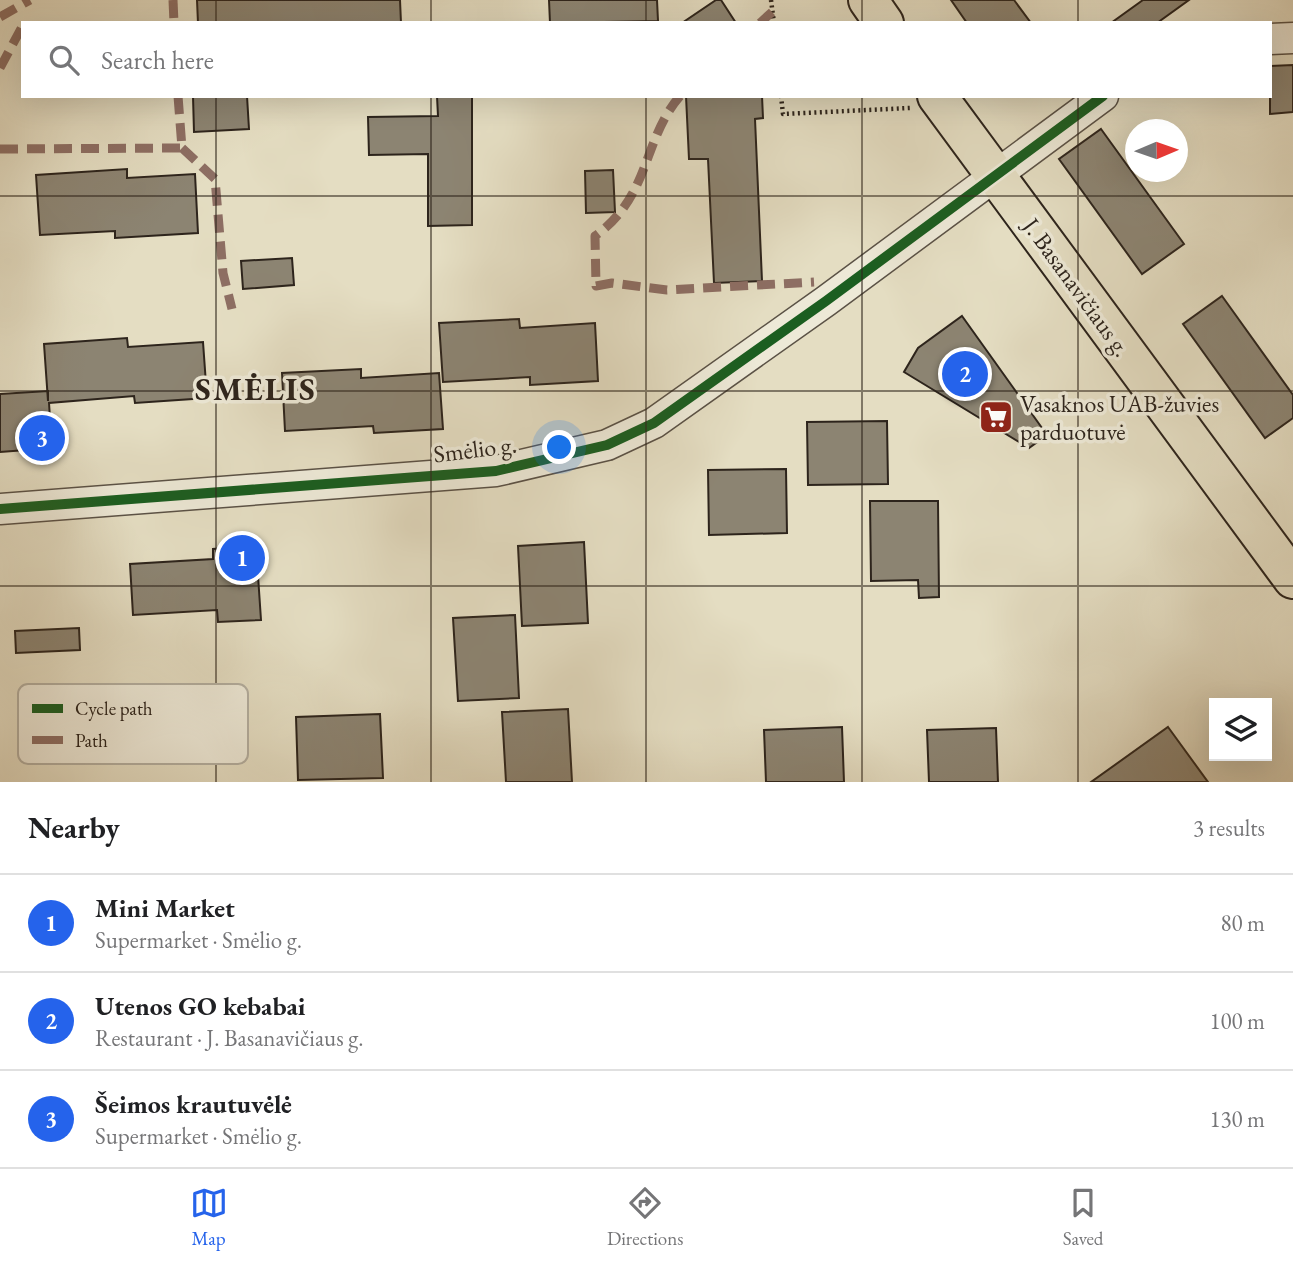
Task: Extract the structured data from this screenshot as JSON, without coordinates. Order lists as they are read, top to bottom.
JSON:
{
  "streets": {
    "main road": ["J. Basanavičiaus g."],
    "street": ["Smėlio g."]
  },
  "crossings": [
    ["J. Basanavičiaus g.", "Smėlio g."]
  ],
  "districts": ["SMĖLIS"],
  "places": {
    "supermarket": ["Vasaknos UAB-žuvies parduotuvė"]
  },
  "legend": ["Cycle path", "Path"],
  "north": "right",
  "page": {
    "search": "Search here",
    "pins": ["2", "3", "1"],
    "heading": ["Nearby", "3 results"],
    "list": [
      {
        "mark": "1",
        "name": "Mini Market",
        "note": "Supermarket · Smėlio g.",
        "value": "80 m"
      },
      {
        "mark": "2",
        "name": "Utenos GO kebabai",
        "note": "Restaurant · J. Basanavičiaus g.",
        "value": "100 m"
      },
      {
        "mark": "3",
        "name": "Šeimos krautuvėlė",
        "note": "Supermarket · Smėlio g.",
        "value": "130 m"
      }
    ],
    "nav": ["Map", "Directions", "Saved"]
  }
}
